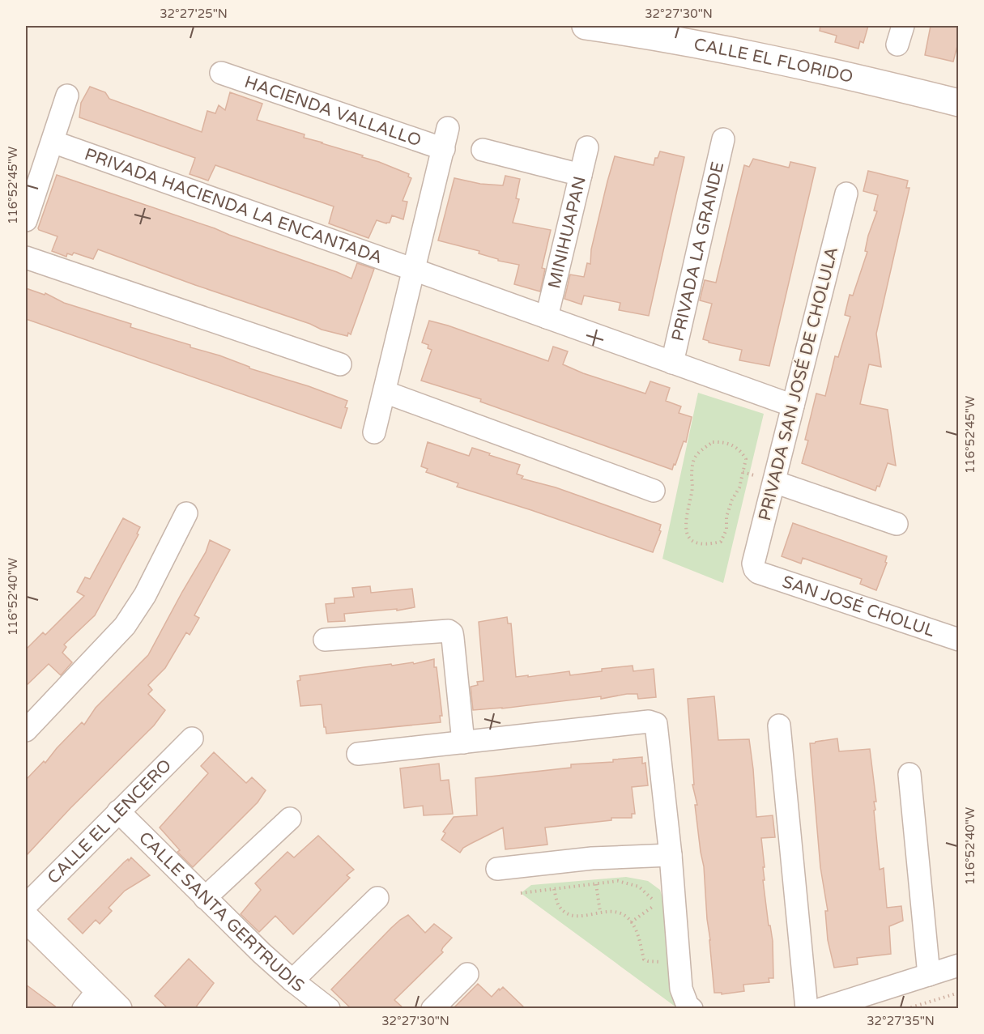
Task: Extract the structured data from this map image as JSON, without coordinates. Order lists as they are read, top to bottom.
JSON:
{
  "streets": {
    "main road": ["CALLE EL FLORIDO"],
    "street": [
      "HACIENDA VALLALLO",
      "PRIVADA HACIENDA LA ENCANTADA",
      "MINIHUAPAN",
      "PRIVADA LA GRANDE",
      "PRIVADA SAN JOSÉ DE CHOLULA",
      "SAN JOSÉ CHOLUL",
      "CALLE EL LENCERO",
      "CALLE SANTA GERTRUDIS"
    ]
  },
  "crossings": [
    ["PRIVADA HACIENDA LA ENCANTADA", "MINIHUAPAN"],
    ["PRIVADA HACIENDA LA ENCANTADA", "PRIVADA LA GRANDE"],
    ["PRIVADA HACIENDA LA ENCANTADA", "PRIVADA SAN JOSÉ DE CHOLULA"],
    ["PRIVADA SAN JOSÉ DE CHOLULA", "SAN JOSÉ CHOLUL"],
    ["CALLE EL LENCERO", "CALLE SANTA GERTRUDIS"]
  ],
  "coordinates": [
    "32°27'25\"N",
    "32°27'30\"N",
    "116°52'45\"W",
    "116°52'40\"W",
    "32°27'35\"N"
  ]
}
